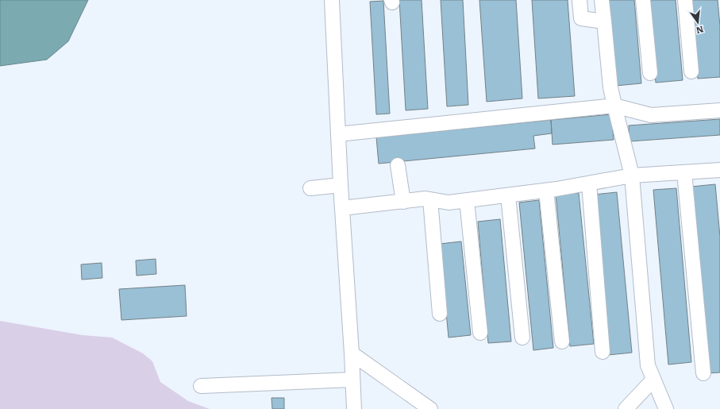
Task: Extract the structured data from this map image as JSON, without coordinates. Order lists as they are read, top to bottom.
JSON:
{
  "north": "bottom"
}
